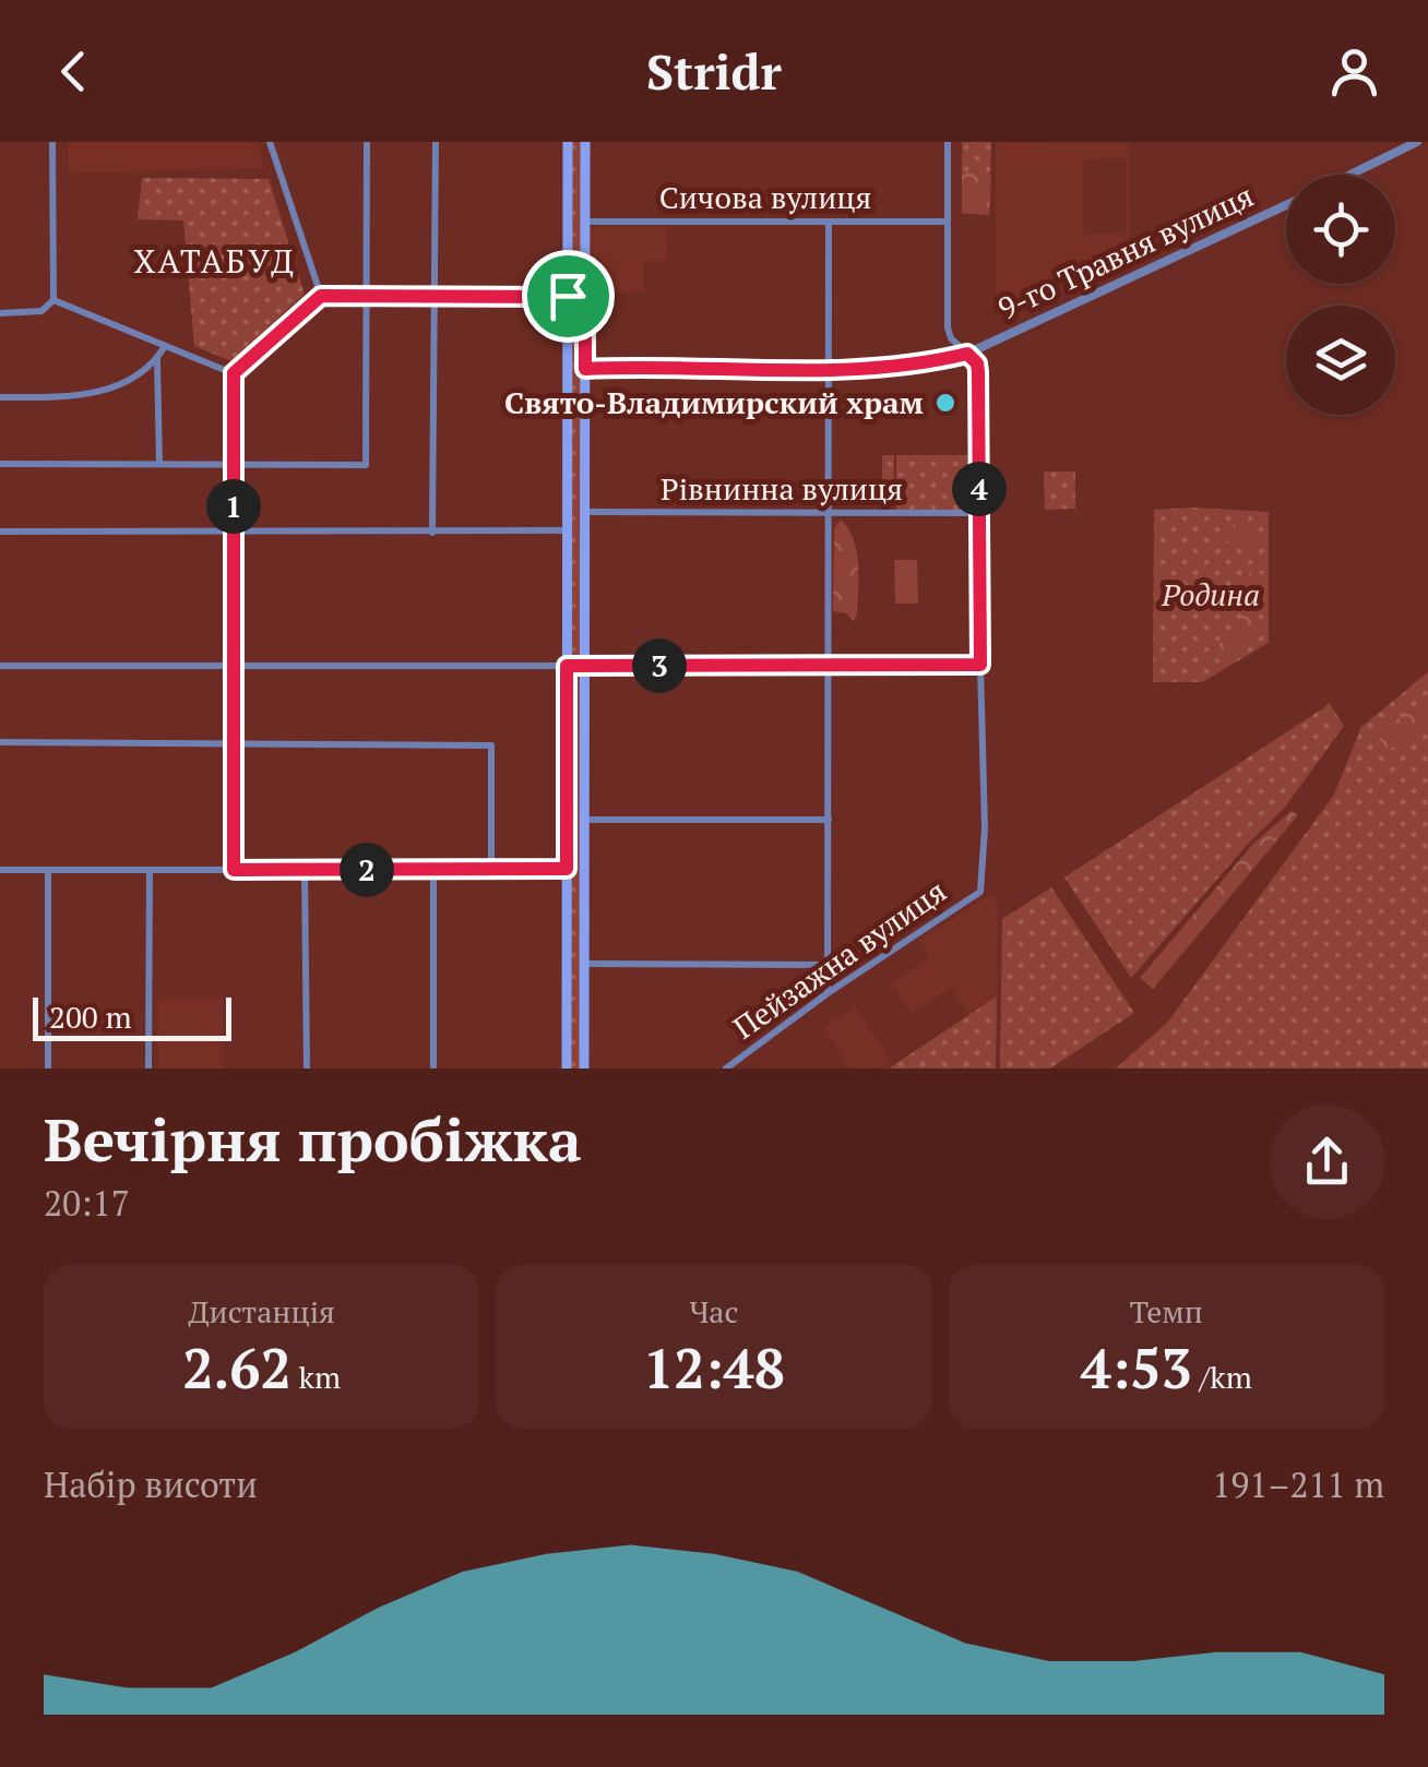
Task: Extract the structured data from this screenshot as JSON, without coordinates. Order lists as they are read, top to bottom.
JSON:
{
  "streets": {
    "street": [
      "Сичова вулиця",
      "9-го Травня вулиця",
      "Рівнинна вулиця",
      "Пейзажна вулиця"
    ]
  },
  "districts": ["ХАТАБУД"],
  "parks": ["Родина"],
  "places": ["Свято-Владимирский храм"],
  "scale_bar": "200 m",
  "page": {
    "header": "Stridr",
    "pins": [
      "4",
      "1",
      "3",
      "2"
    ],
    "scale": "200 m",
    "heading": ["Вечірня пробіжка", "20:17"],
    "stats": [
      ["Дистанція", "2.62 km"],
      ["Час", "12:48"],
      ["Темп", "4:53 /km"]
    ],
    "chart": ["Набір висоти", "191–211 m"]
  }
}
